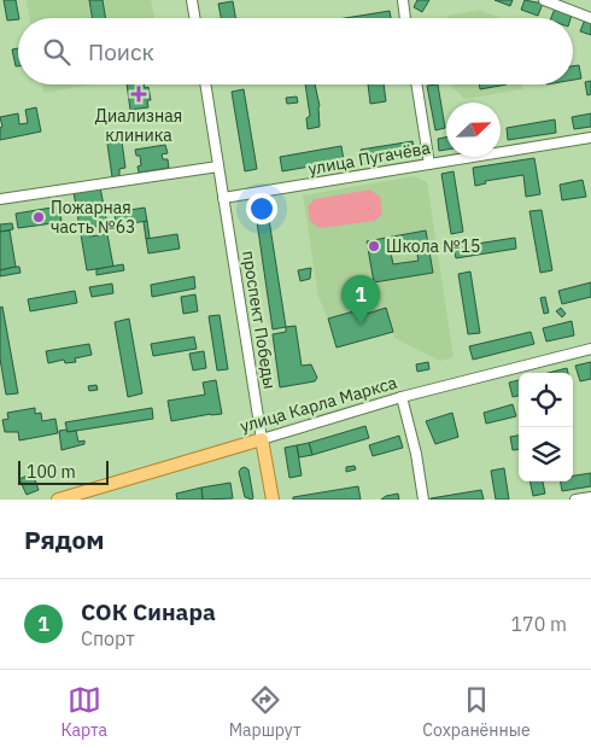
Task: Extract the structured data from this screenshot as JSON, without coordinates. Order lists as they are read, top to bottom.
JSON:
{
  "streets": {
    "main road": ["проспект Победы", "улица Карла Маркса"],
    "street": ["улица Пугачёва"]
  },
  "crossings": [
    ["улица Пугачёва", "проспект Победы"],
    ["проспект Победы", "улица Карла Маркса"]
  ],
  "places": {
    "health": ["Диализная клиника"],
    "other": ["Пожарная часть №63", "Школа №15"]
  },
  "scale_bar": "100 m",
  "north": "top right",
  "page": {
    "search": "Поиск",
    "pins": "1",
    "scale": "100 m",
    "heading": "Рядом",
    "list": [
      {
        "mark": "1",
        "name": "СОК Синара",
        "note": "Спорт",
        "value": "170 m"
      }
    ],
    "nav": ["Карта", "Маршрут", "Сохранённые"]
  }
}
